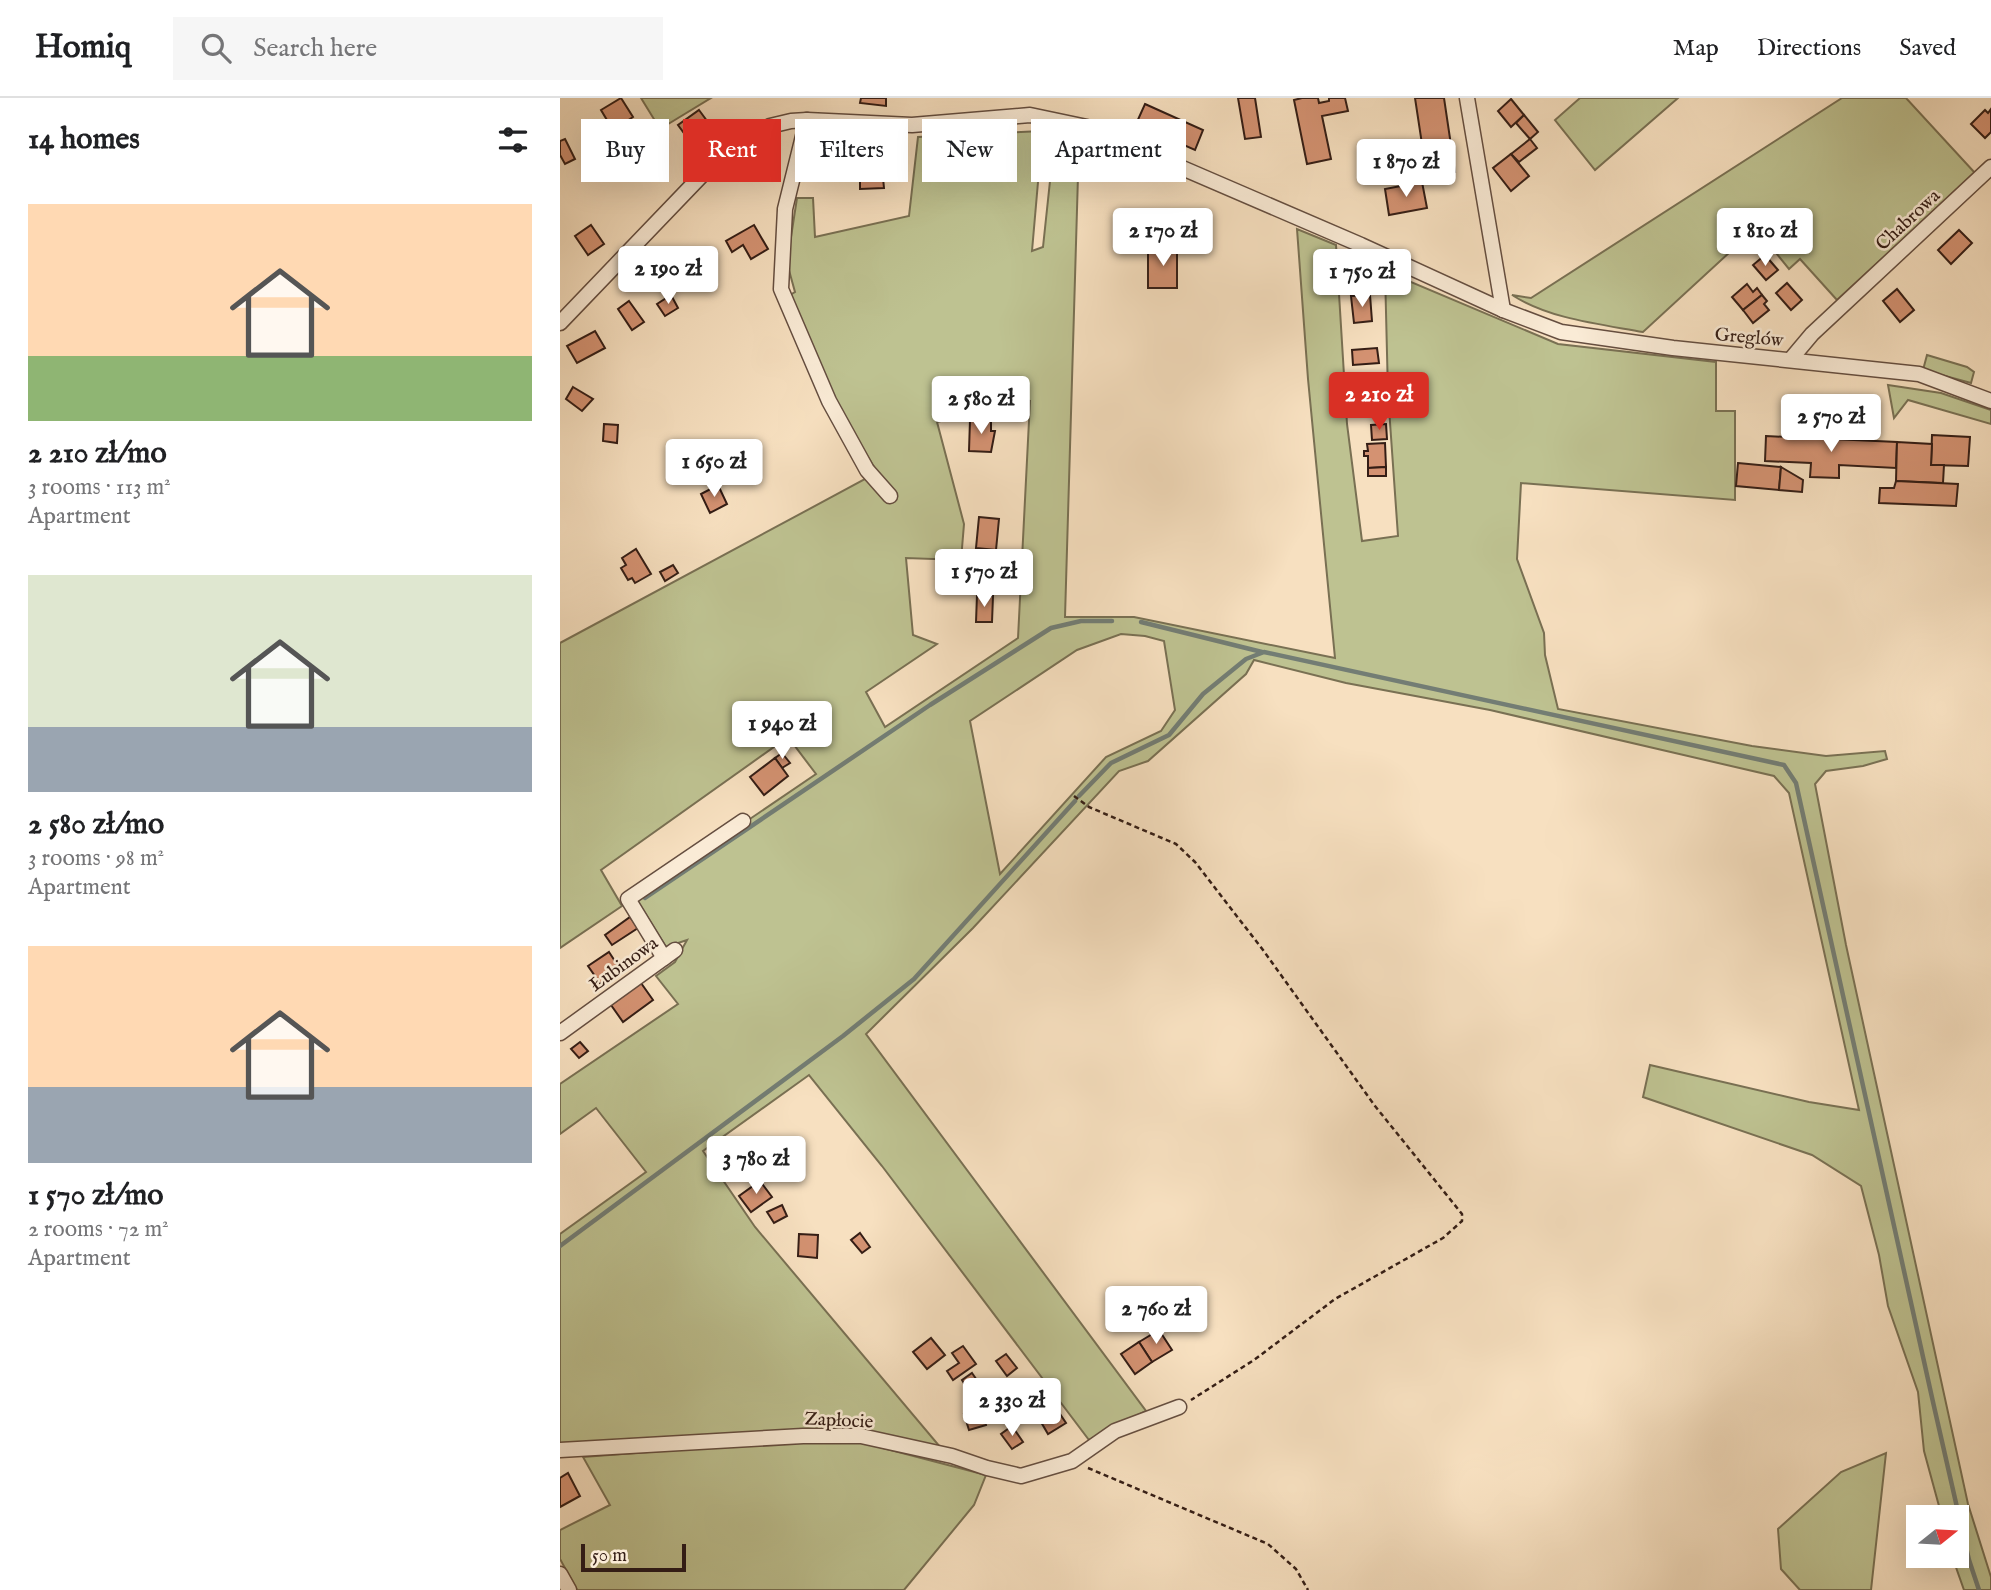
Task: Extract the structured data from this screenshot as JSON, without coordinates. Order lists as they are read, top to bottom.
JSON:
{
  "streets": {
    "street": [
      "Chabrowa",
      "Greglów",
      "Łubinowa",
      "Zapłocie"
    ]
  },
  "crossings": [
    ["Chabrowa", "Greglów"]
  ],
  "scale_bar": "50 m",
  "north": "right",
  "page": {
    "header": "Homiq",
    "search": "Search here",
    "nav": ["Map", "Directions", "Saved"],
    "heading": "14 homes",
    "chip": [
      "Buy",
      "Rent",
      "Filters",
      "New",
      "Apartment"
    ],
    "price": [
      "1 870 zł",
      "2 170 zł",
      "1 810 zł",
      "2 190 zł",
      "1 750 zł",
      "2 210 zł",
      "2 580 zł",
      "2 570 zł",
      "1 650 zł",
      "1 570 zł",
      "1 940 zł",
      "3 780 zł",
      "2 760 zł",
      "2 330 zł"
    ],
    "list": [
      {
        "name": "2 210 zł/mo",
        "note": "3 rooms · 113 m² · Apartment"
      },
      {
        "name": "2 580 zł/mo",
        "note": "3 rooms · 98 m² · Apartment"
      },
      {
        "name": "1 570 zł/mo",
        "note": "2 rooms · 72 m² · Apartment"
      }
    ],
    "scale": "50 m"
  }
}
